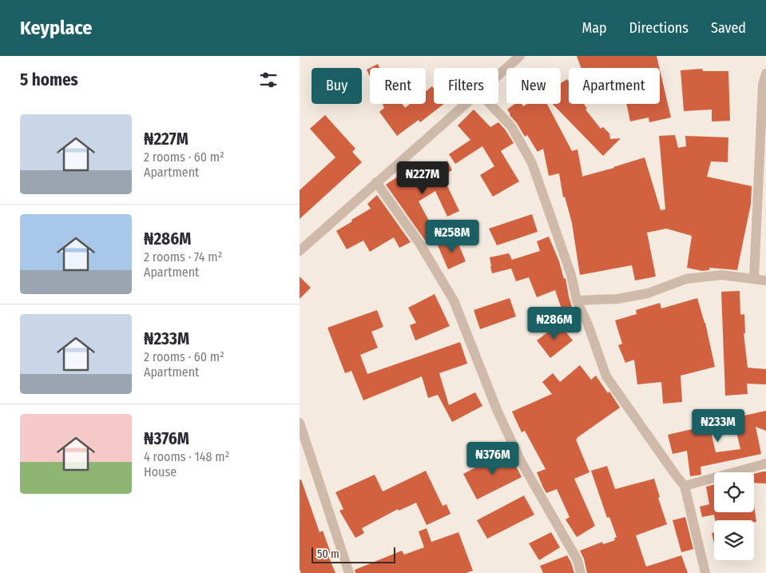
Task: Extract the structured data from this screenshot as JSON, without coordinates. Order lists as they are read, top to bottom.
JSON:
{
  "scale_bar": "50 m",
  "page": {
    "header": "Keyplace",
    "nav": ["Map", "Directions", "Saved"],
    "heading": "5 homes",
    "chip": [
      "Buy",
      "Rent",
      "Filters",
      "New",
      "Apartment"
    ],
    "list": [
      {
        "name": "₦227M",
        "note": "2 rooms · 60 m² · Apartment"
      },
      {
        "name": "₦286M",
        "note": "2 rooms · 74 m² · Apartment"
      },
      {
        "name": "₦233M",
        "note": "2 rooms · 60 m² · Apartment"
      },
      {
        "name": "₦376M",
        "note": "4 rooms · 148 m² · House"
      }
    ],
    "price": [
      "₦227M",
      "₦258M",
      "₦286M",
      "₦233M",
      "₦376M"
    ],
    "scale": "50 m"
  }
}
